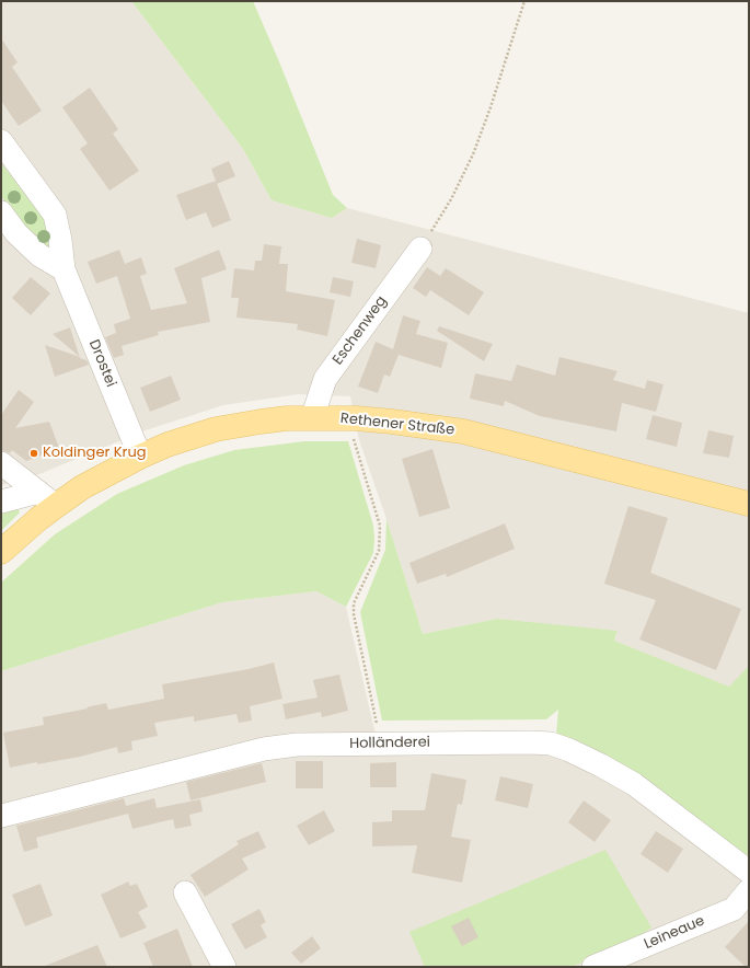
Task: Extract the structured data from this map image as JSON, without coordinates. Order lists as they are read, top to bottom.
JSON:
{
  "streets": {
    "main road": ["Rethener Straße"],
    "street": [
      "Eschenweg",
      "Drostei",
      "Holländerei",
      "Leineaue"
    ]
  },
  "crossings": [
    ["Eschenweg", "Rethener Straße"],
    ["Drostei", "Rethener Straße"]
  ],
  "places": ["Koldinger Krug"]
}
